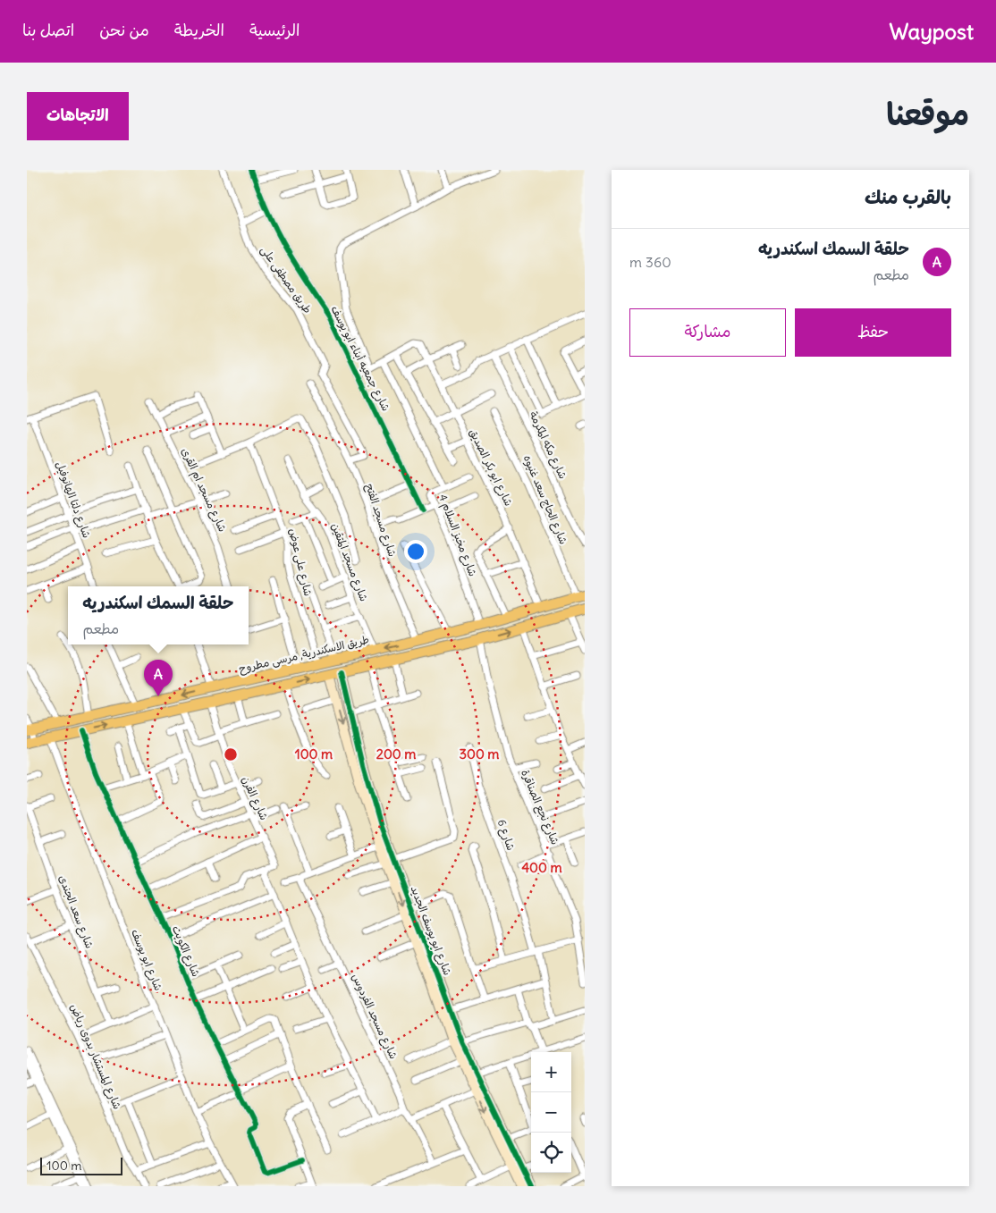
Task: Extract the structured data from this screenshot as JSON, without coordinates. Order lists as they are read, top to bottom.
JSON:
{
  "streets": {
    "main road": ["طريق الاسكندرية, مرسى مطروح"],
    "street": [
      "طريق مصطفى على",
      "شارع جمعيه أبناء ابو يوسف",
      "شارع مكه المكرمة",
      "شارع ابو بكر الصديق",
      "شارع مسجد ام القرى",
      "شارع دلتا الهانوفيل",
      "شارع الحاج سعد غنيوه",
      "شارع مسجد الفتح",
      "شارع مخبز السلام 4",
      "شارع على عوض",
      "شارع مسجد المتقين",
      "شارع الفرن",
      "شارع نجع الصناقرة",
      "شارع 6",
      "شارع سعد الجندى",
      "شارع ابو يوسف الجديد",
      "شارع الكويت",
      "شارع ابو يوسف",
      "شارع مسجد الفردوس",
      "شارع المستشار بدوى رياض"
    ]
  },
  "crossings": [
    ["طريق مصطفى على", "شارع مسجد الفتح"],
    ["شارع ابو بكر الصديق", "طريق الاسكندرية, مرسى مطروح"],
    ["شارع الحاج سعد غنيوه", "طريق الاسكندرية, مرسى مطروح"],
    ["شارع مسجد الفتح", "طريق الاسكندرية, مرسى مطروح"],
    ["شارع مخبز السلام 4", "طريق الاسكندرية, مرسى مطروح"],
    ["شارع على عوض", "طريق الاسكندرية, مرسى مطروح"],
    ["شارع مسجد المتقين", "طريق الاسكندرية, مرسى مطروح"]
  ],
  "scale_bar": "100 m",
  "page": {
    "header": "Waypost",
    "nav": [
      "الرئيسية",
      "الخريطة",
      "من نحن",
      "اتصل بنا"
    ],
    "title": "موقعنا",
    "buttons": [
      "الاتجاهات",
      ["حفظ", "مشاركة"]
    ],
    "heading": "بالقرب منك",
    "list": [
      {
        "mark": "A",
        "name": "حلقة السمك اسكندريه",
        "note": "مطعم",
        "value": "360 m"
      }
    ],
    "popup": ["حلقة السمك اسكندريه", "مطعم"],
    "pins": "A",
    "map_buttons": ["+", "−"],
    "scale": "100 m"
  },
  "rings": [
    "100 m",
    "200 m",
    "300 m",
    "400 m"
  ]
}
